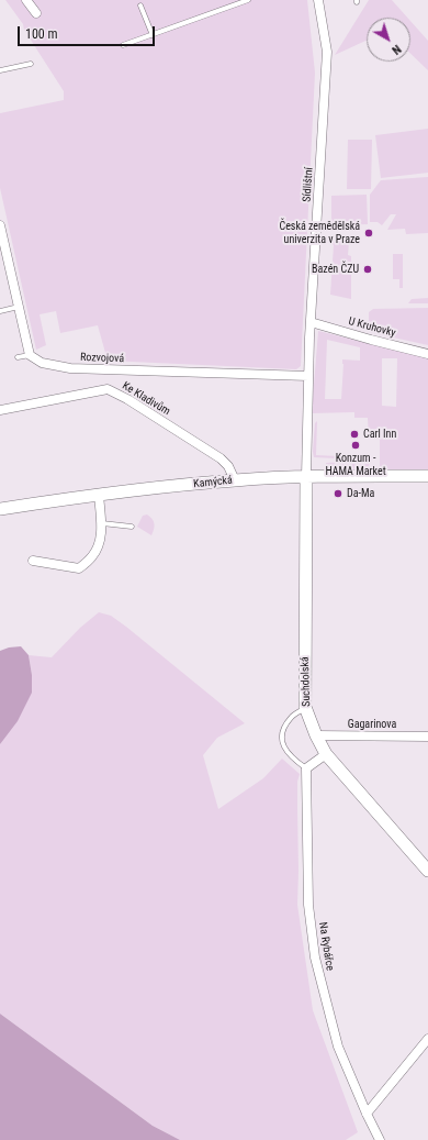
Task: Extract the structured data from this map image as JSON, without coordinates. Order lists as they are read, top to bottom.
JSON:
{
  "streets": {
    "street": [
      "Sídlištní",
      "U Kruhovky",
      "Rozvojová",
      "Ke Kladivům",
      "Kamýcká",
      "Suchdolská",
      "Gagarinova",
      "Na Rybářce"
    ]
  },
  "crossings": [
    ["Sídlištní", "U Kruhovky"],
    ["Sídlištní", "Rozvojová"],
    ["Sídlištní", "Kamýcká"],
    ["Sídlištní", "Suchdolská"],
    ["Ke Kladivům", "Kamýcká"],
    ["Kamýcká", "Suchdolská"],
    ["Suchdolská", "Gagarinova"]
  ],
  "places": [
    "Česká zemědělská univerzita v Praze",
    "Bazén ČZU",
    "Carl Inn",
    "Konzum - HAMA Market",
    "Da-Ma"
  ],
  "scale_bar": "100 m",
  "north": "bottom right"
}
